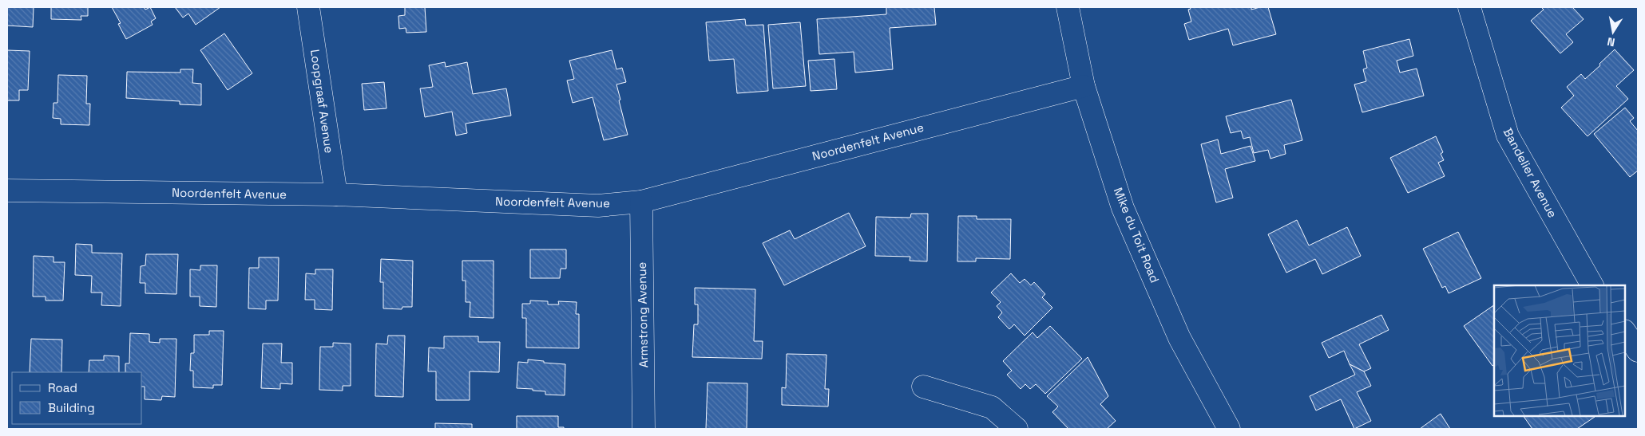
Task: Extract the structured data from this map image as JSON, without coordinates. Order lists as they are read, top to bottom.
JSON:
{
  "streets": {
    "street": [
      "Loopgraaf Avenue",
      "Noordenfelt Avenue",
      "Bandelier Avenue",
      "Mike du Toit Road",
      "Armstrong Avenue"
    ]
  },
  "crossings": [
    ["Loopgraaf Avenue", "Noordenfelt Avenue"],
    ["Noordenfelt Avenue", "Mike du Toit Road"],
    ["Noordenfelt Avenue", "Armstrong Avenue"]
  ],
  "legend": ["Road", "Building"],
  "north": "bottom"
}
